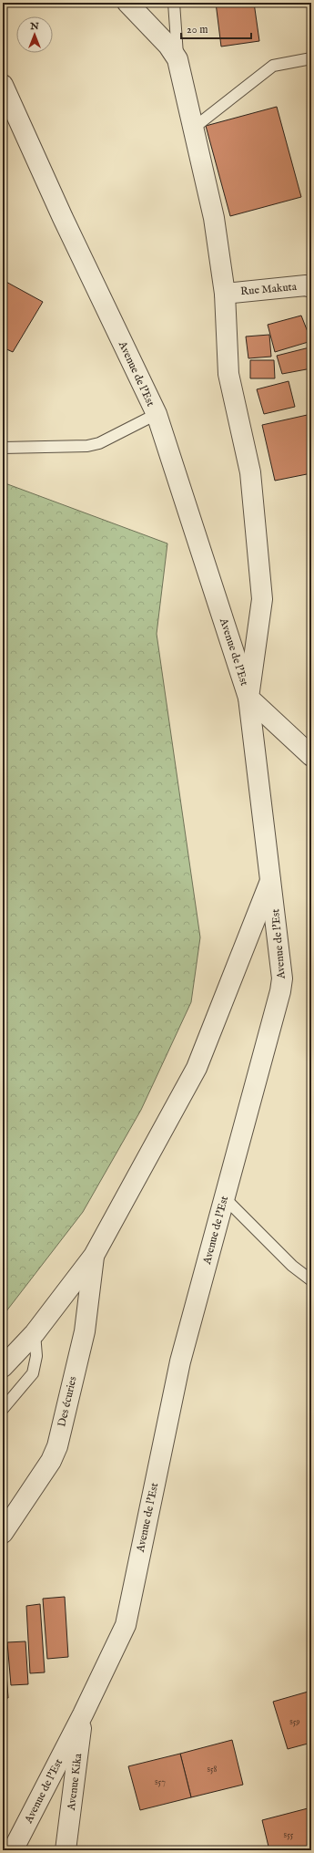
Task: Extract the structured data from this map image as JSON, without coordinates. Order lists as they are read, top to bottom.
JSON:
{
  "streets": {
    "street": [
      "Rue Makuta",
      "Avenue de l'Est",
      "Des écuries",
      "Avenue Kika"
    ]
  },
  "crossings": [
    ["Avenue de l'Est", "Avenue Kika"]
  ],
  "house_numbers": [
    "s59",
    "s58",
    "s57",
    "s55"
  ],
  "scale_bar": "20 m",
  "north": "top"
}
